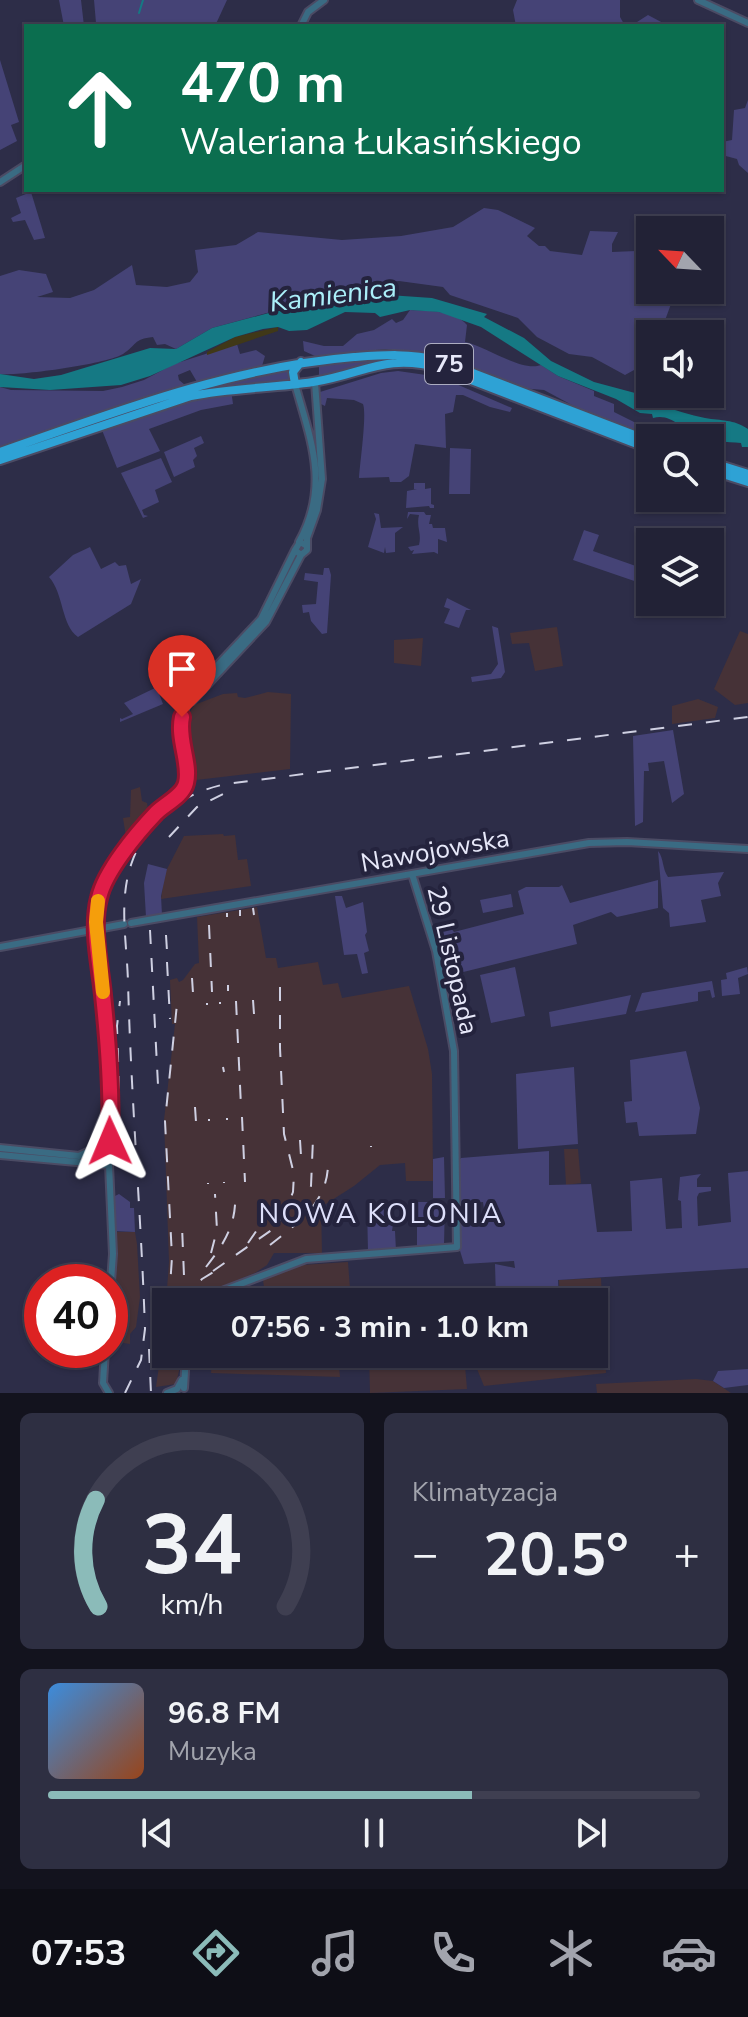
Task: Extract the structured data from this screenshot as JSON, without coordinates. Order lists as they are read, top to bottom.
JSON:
{
  "streets": {
    "main road": ["75"],
    "street": ["Nawojowska", "29 Listopada"]
  },
  "crossings": [
    ["Nawojowska", "29 Listopada"]
  ],
  "districts": ["NOWA KOLONIA"],
  "water": ["Kamienica"],
  "north": "top left",
  "page": {
    "turn": ["470 m", "Waleriana Łukasińskiego"],
    "limit": "40",
    "trip": "07:56 · 3 min · 1.0 km",
    "tile": "Klimatyzacja",
    "heat": ["−", "20.5°", "+"],
    "song": ["96.8 FM", "Muzyka"],
    "tabs": "07:53",
    "gauge": ["34", "km/h"]
  }
}
